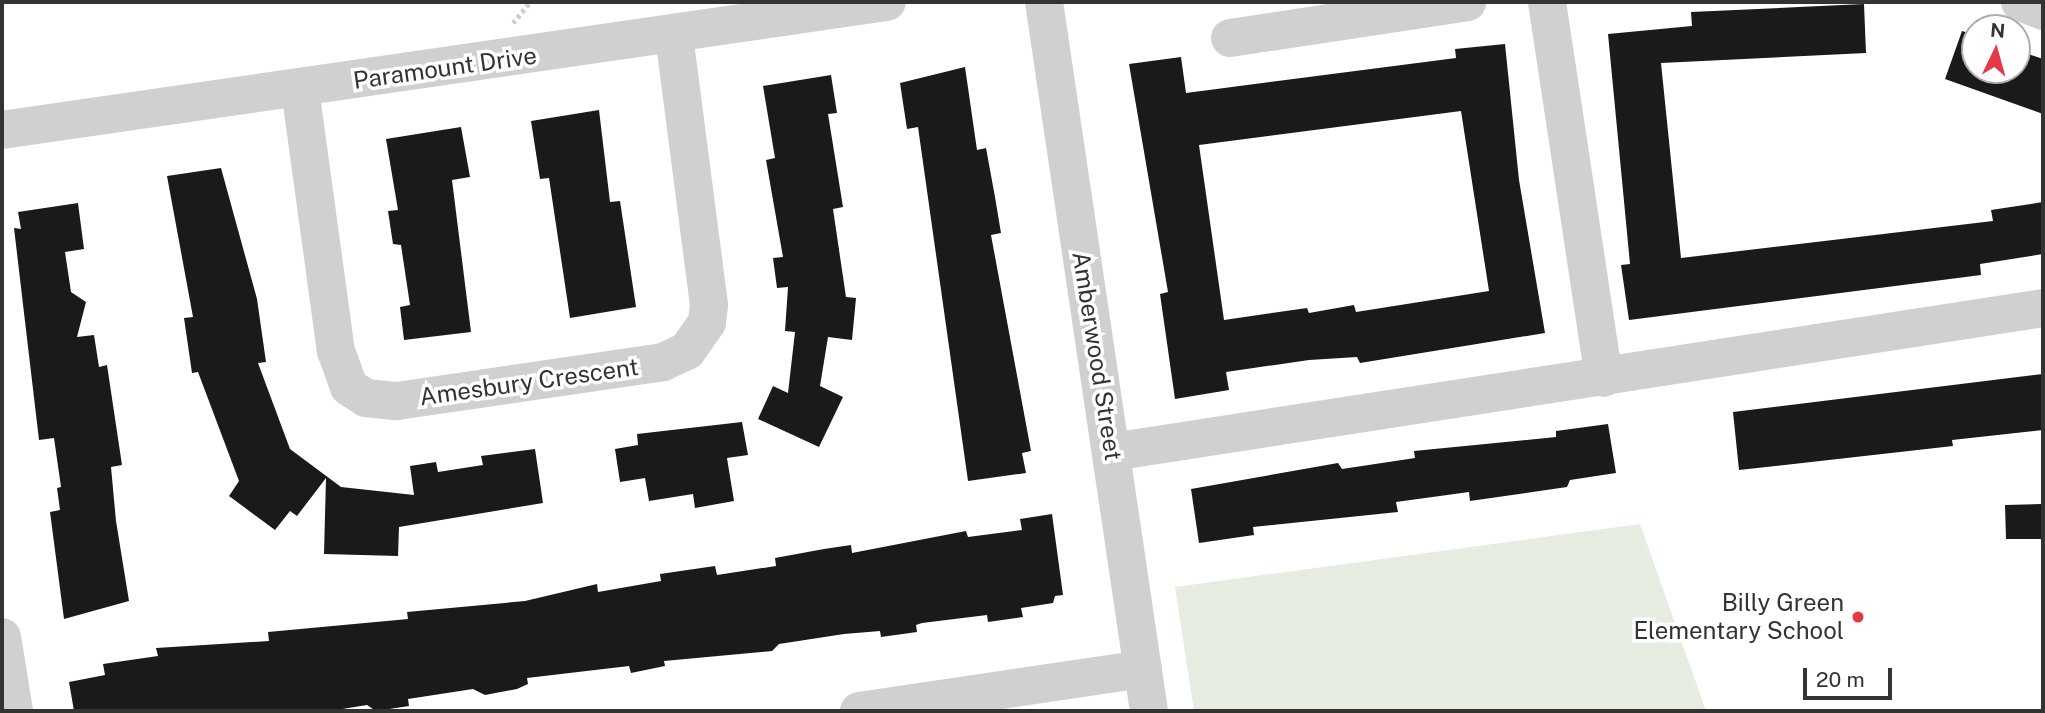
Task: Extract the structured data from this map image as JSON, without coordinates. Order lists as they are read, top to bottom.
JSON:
{
  "streets": {
    "street": ["Paramount Drive", "Amberwood Street", "Amesbury Crescent"]
  },
  "crossings": [
    ["Paramount Drive", "Amesbury Crescent"]
  ],
  "places": ["Billy Green Elementary School"],
  "scale_bar": "20 m",
  "north": "top"
}
